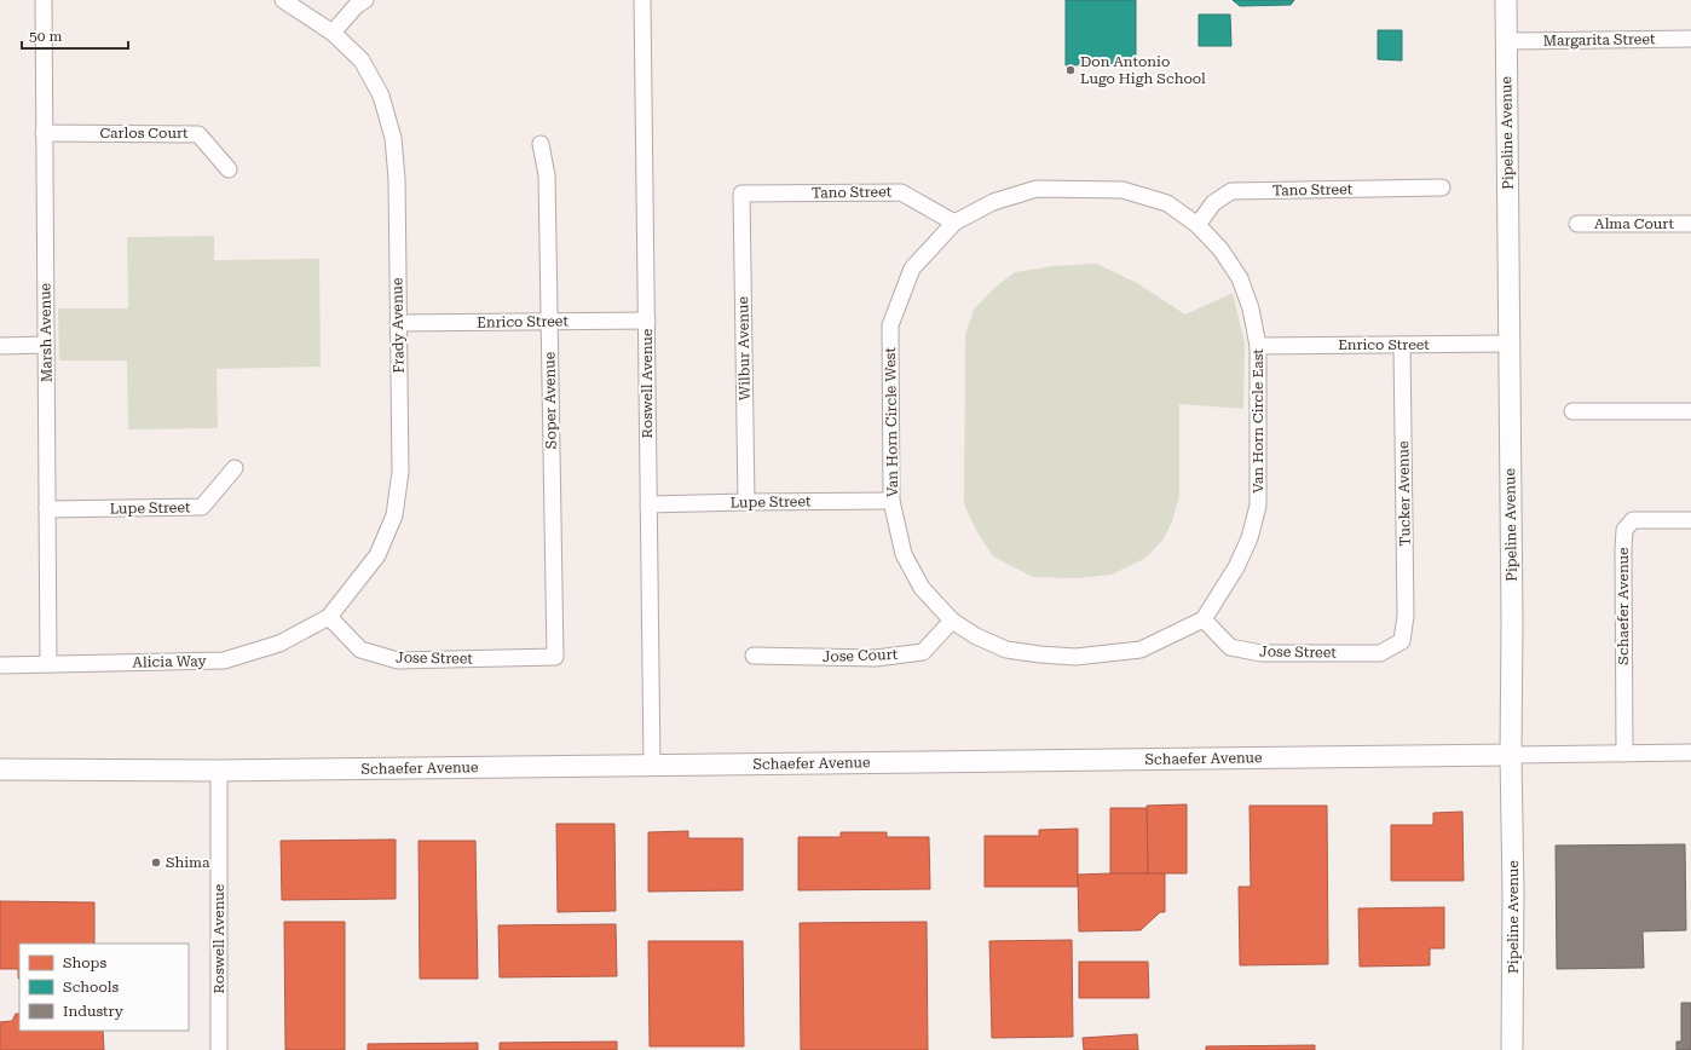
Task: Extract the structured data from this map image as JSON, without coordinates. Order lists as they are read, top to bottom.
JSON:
{
  "streets": {
    "main road": ["Pipeline Avenue", "Schaefer Avenue"],
    "street": [
      "Margarita Street",
      "Carlos Court",
      "Tano Street",
      "Alma Court",
      "Enrico Street",
      "Frady Avenue",
      "Marsh Avenue",
      "Wilbur Avenue",
      "Roswell Avenue",
      "Soper Avenue",
      "Van Horn Circle East",
      "Van Horn Circle West",
      "Tucker Avenue",
      "Lupe Street",
      "Jose Street",
      "Jose Court",
      "Alicia Way"
    ]
  },
  "crossings": [
    ["Margarita Street", "Pipeline Avenue"],
    ["Carlos Court", "Marsh Avenue"],
    ["Pipeline Avenue", "Enrico Street"],
    ["Pipeline Avenue", "Schaefer Avenue"],
    ["Tano Street", "Wilbur Avenue"],
    ["Tano Street", "Van Horn Circle East"],
    ["Tano Street", "Van Horn Circle West"],
    ["Enrico Street", "Frady Avenue"],
    ["Enrico Street", "Roswell Avenue"],
    ["Enrico Street", "Soper Avenue"],
    ["Enrico Street", "Van Horn Circle East"],
    ["Enrico Street", "Tucker Avenue"],
    ["Frady Avenue", "Jose Street"],
    ["Frady Avenue", "Alicia Way"],
    ["Marsh Avenue", "Lupe Street"],
    ["Marsh Avenue", "Alicia Way"],
    ["Wilbur Avenue", "Lupe Street"],
    ["Roswell Avenue", "Lupe Street"],
    ["Roswell Avenue", "Schaefer Avenue"],
    ["Soper Avenue", "Jose Street"],
    ["Van Horn Circle East", "Van Horn Circle West"],
    ["Van Horn Circle East", "Jose Street"],
    ["Van Horn Circle West", "Lupe Street"],
    ["Van Horn Circle West", "Jose Street"],
    ["Van Horn Circle West", "Jose Court"],
    ["Tucker Avenue", "Jose Street"],
    ["Jose Street", "Alicia Way"]
  ],
  "places": ["Don Antonio Lugo High School", "Shima"],
  "legend": ["Shops", "Schools", "Industry"],
  "scale_bar": "50 m"
}
